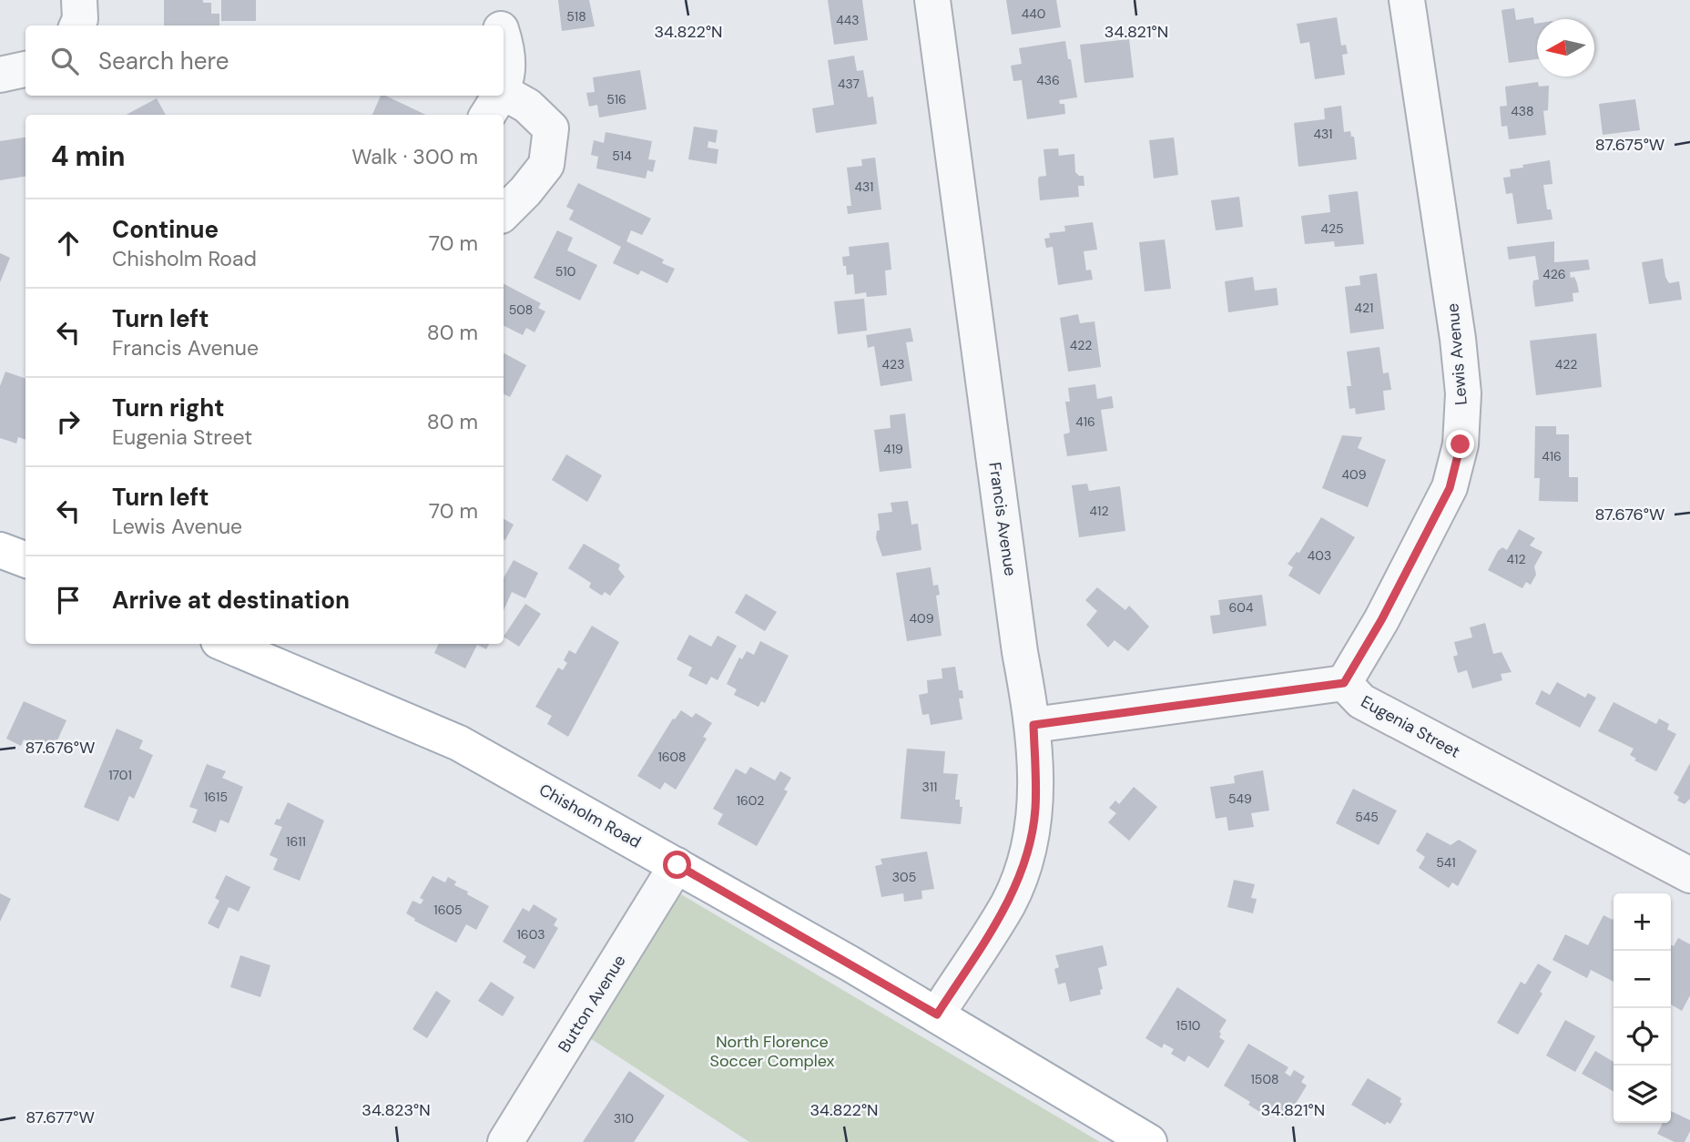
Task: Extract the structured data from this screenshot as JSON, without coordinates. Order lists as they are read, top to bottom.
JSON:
{
  "streets": {
    "main road": ["Chisholm Road"],
    "street": [
      "Lewis Avenue",
      "Francis Avenue",
      "Eugenia Street",
      "Button Avenue"
    ]
  },
  "crossings": [
    ["Lewis Avenue", "Eugenia Street"],
    ["Francis Avenue", "Chisholm Road"],
    ["Chisholm Road", "Button Avenue"]
  ],
  "parks": ["North Florence Soccer Complex"],
  "house_numbers": [
    "440",
    "518",
    "443",
    "436",
    "437",
    "516",
    "438",
    "431",
    "514",
    "431",
    "425",
    "510",
    "426",
    "421",
    "508",
    "422",
    "423",
    "422",
    "416",
    "419",
    "416",
    "409",
    "412",
    "403",
    "412",
    "604",
    "409",
    "1608",
    "1701",
    "311",
    "1615",
    "549",
    "1602",
    "545",
    "1611",
    "541",
    "305",
    "1605",
    "1603",
    "1510",
    "1508",
    "310"
  ],
  "north": "left",
  "page": {
    "search": "Search here",
    "heading": ["4 min", "Walk · 300 m"],
    "list": [
      ["Continue", "Chisholm Road", "70 m"],
      ["Turn left", "Francis Avenue", "80 m"],
      ["Turn right", "Eugenia Street", "80 m"],
      ["Turn left", "Lewis Avenue", "70 m"],
      "Arrive at destination"
    ],
    "map_buttons": ["+", "−"]
  },
  "coordinates": [
    "34.822°N",
    "34.821°N",
    "87.675°W",
    "87.676°W",
    "34.823°N",
    "87.677°W"
  ]
}
